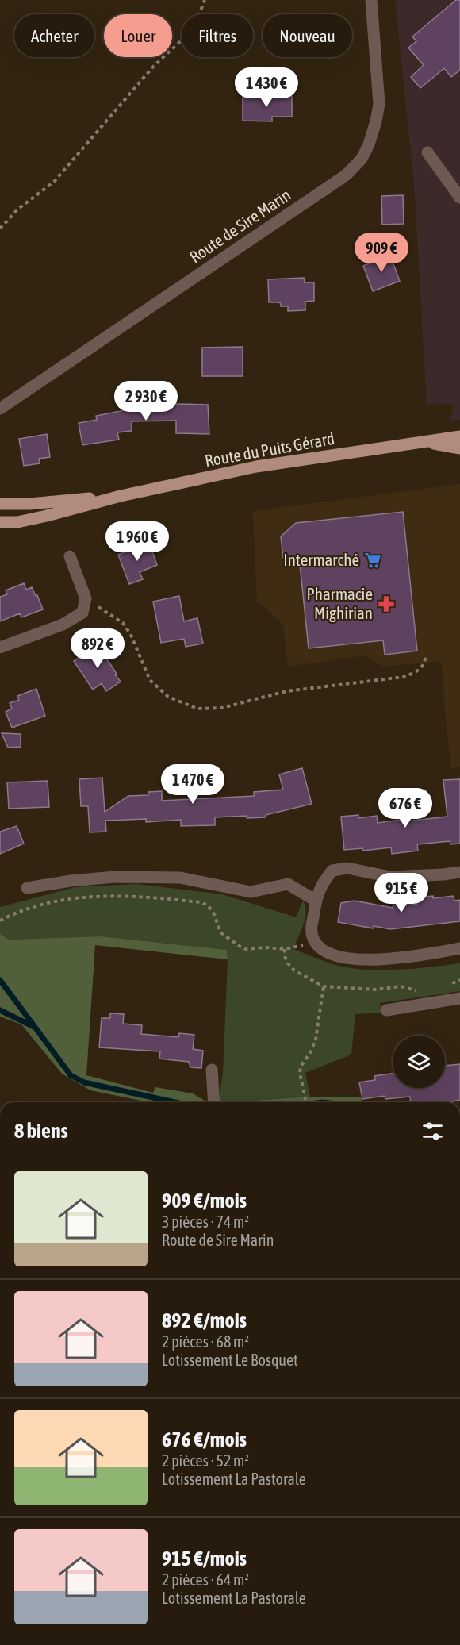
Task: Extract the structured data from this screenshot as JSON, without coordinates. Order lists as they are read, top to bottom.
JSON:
{
  "streets": {
    "main road": ["Route du Puits Gérard"],
    "street": ["Route de Sire Marin"]
  },
  "places": {
    "supermarket": ["Intermarché"],
    "pharmacy": ["Pharmacie Mighirian"]
  },
  "page": {
    "chip": [
      "Acheter",
      "Louer",
      "Filtres",
      "Nouveau"
    ],
    "price": [
      "1 430 €",
      "909 €",
      "2 930 €",
      "1 960 €",
      "892 €",
      "1 470 €",
      "676 €",
      "915 €"
    ],
    "heading": "8 biens",
    "list": [
      {
        "name": "909 €/mois",
        "note": "3 pièces · 74 m² · Route de Sire Marin"
      },
      {
        "name": "892 €/mois",
        "note": "2 pièces · 68 m² · Lotissement Le Bosquet"
      },
      {
        "name": "676 €/mois",
        "note": "2 pièces · 52 m² · Lotissement La Pastorale"
      },
      {
        "name": "915 €/mois",
        "note": "2 pièces · 64 m² · Lotissement La Pastorale"
      }
    ]
  }
}
